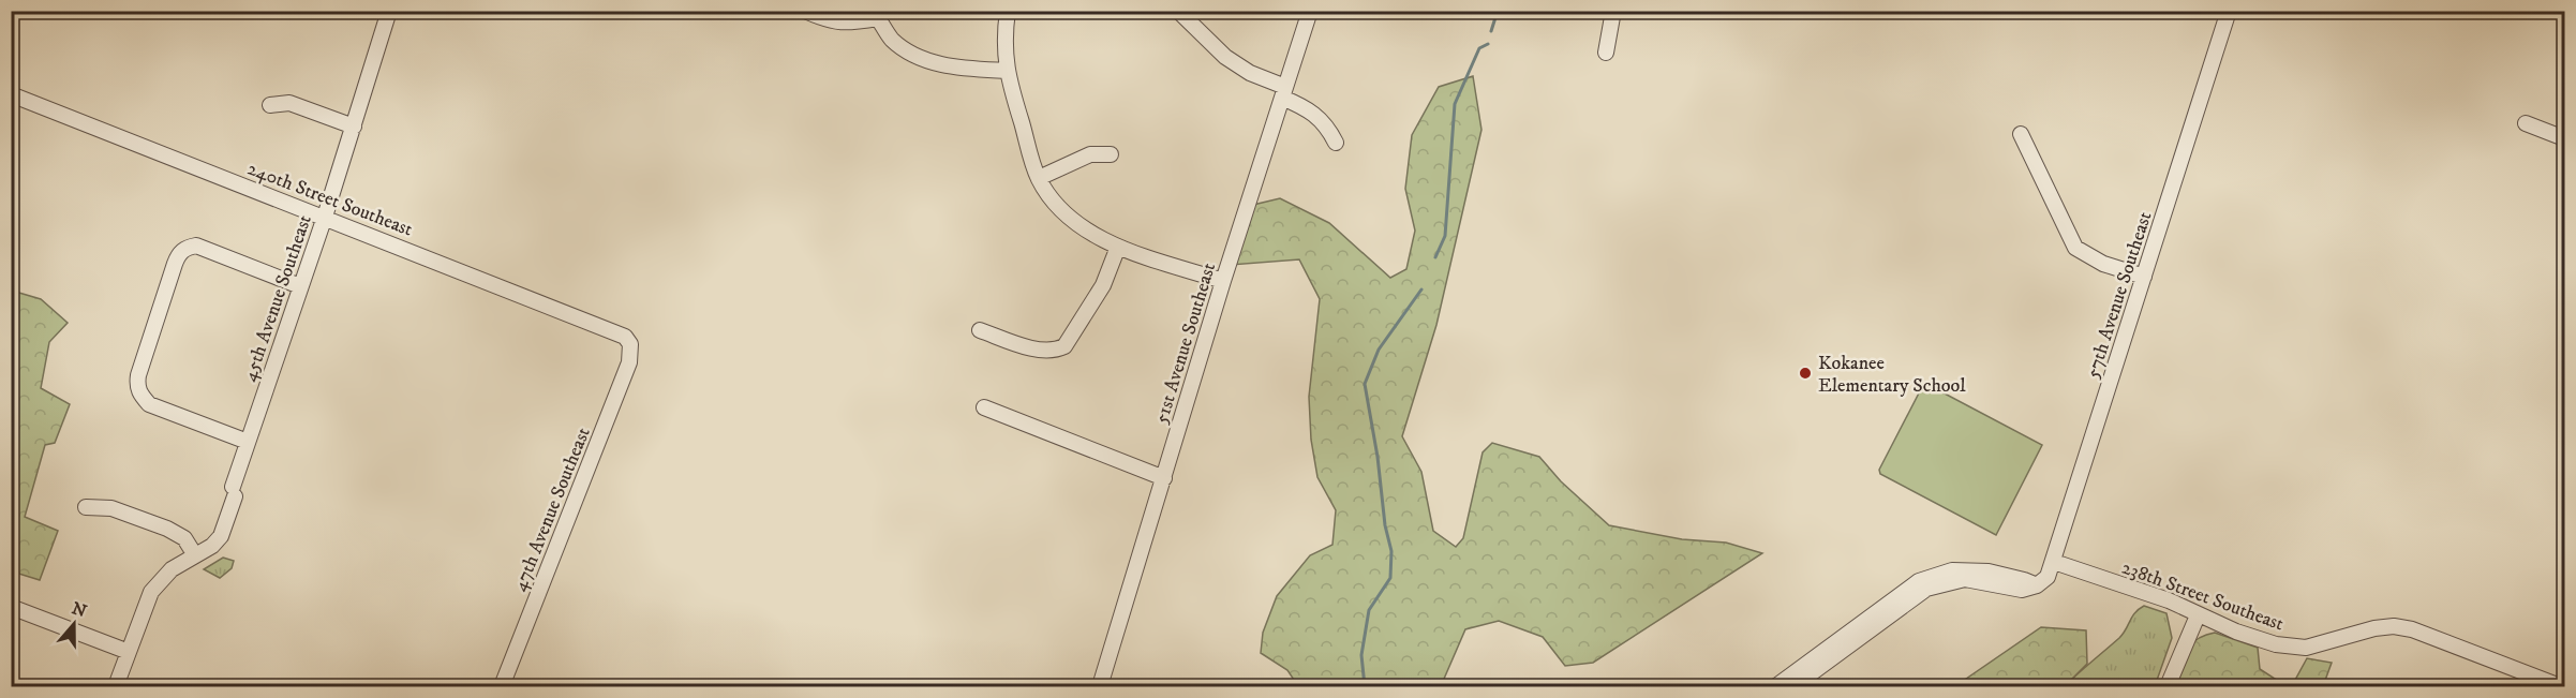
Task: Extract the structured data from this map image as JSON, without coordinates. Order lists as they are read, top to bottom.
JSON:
{
  "streets": {
    "street": [
      "240th Street Southeast",
      "57th Avenue Southeast",
      "45th Avenue Southeast",
      "51st Avenue Southeast",
      "47th Avenue Southeast",
      "238th Street Southeast"
    ]
  },
  "crossings": [
    ["240th Street Southeast", "45th Avenue Southeast"],
    ["240th Street Southeast", "47th Avenue Southeast"],
    ["57th Avenue Southeast", "238th Street Southeast"]
  ],
  "places": ["Kokanee Elementary School"],
  "north": "top"
}
